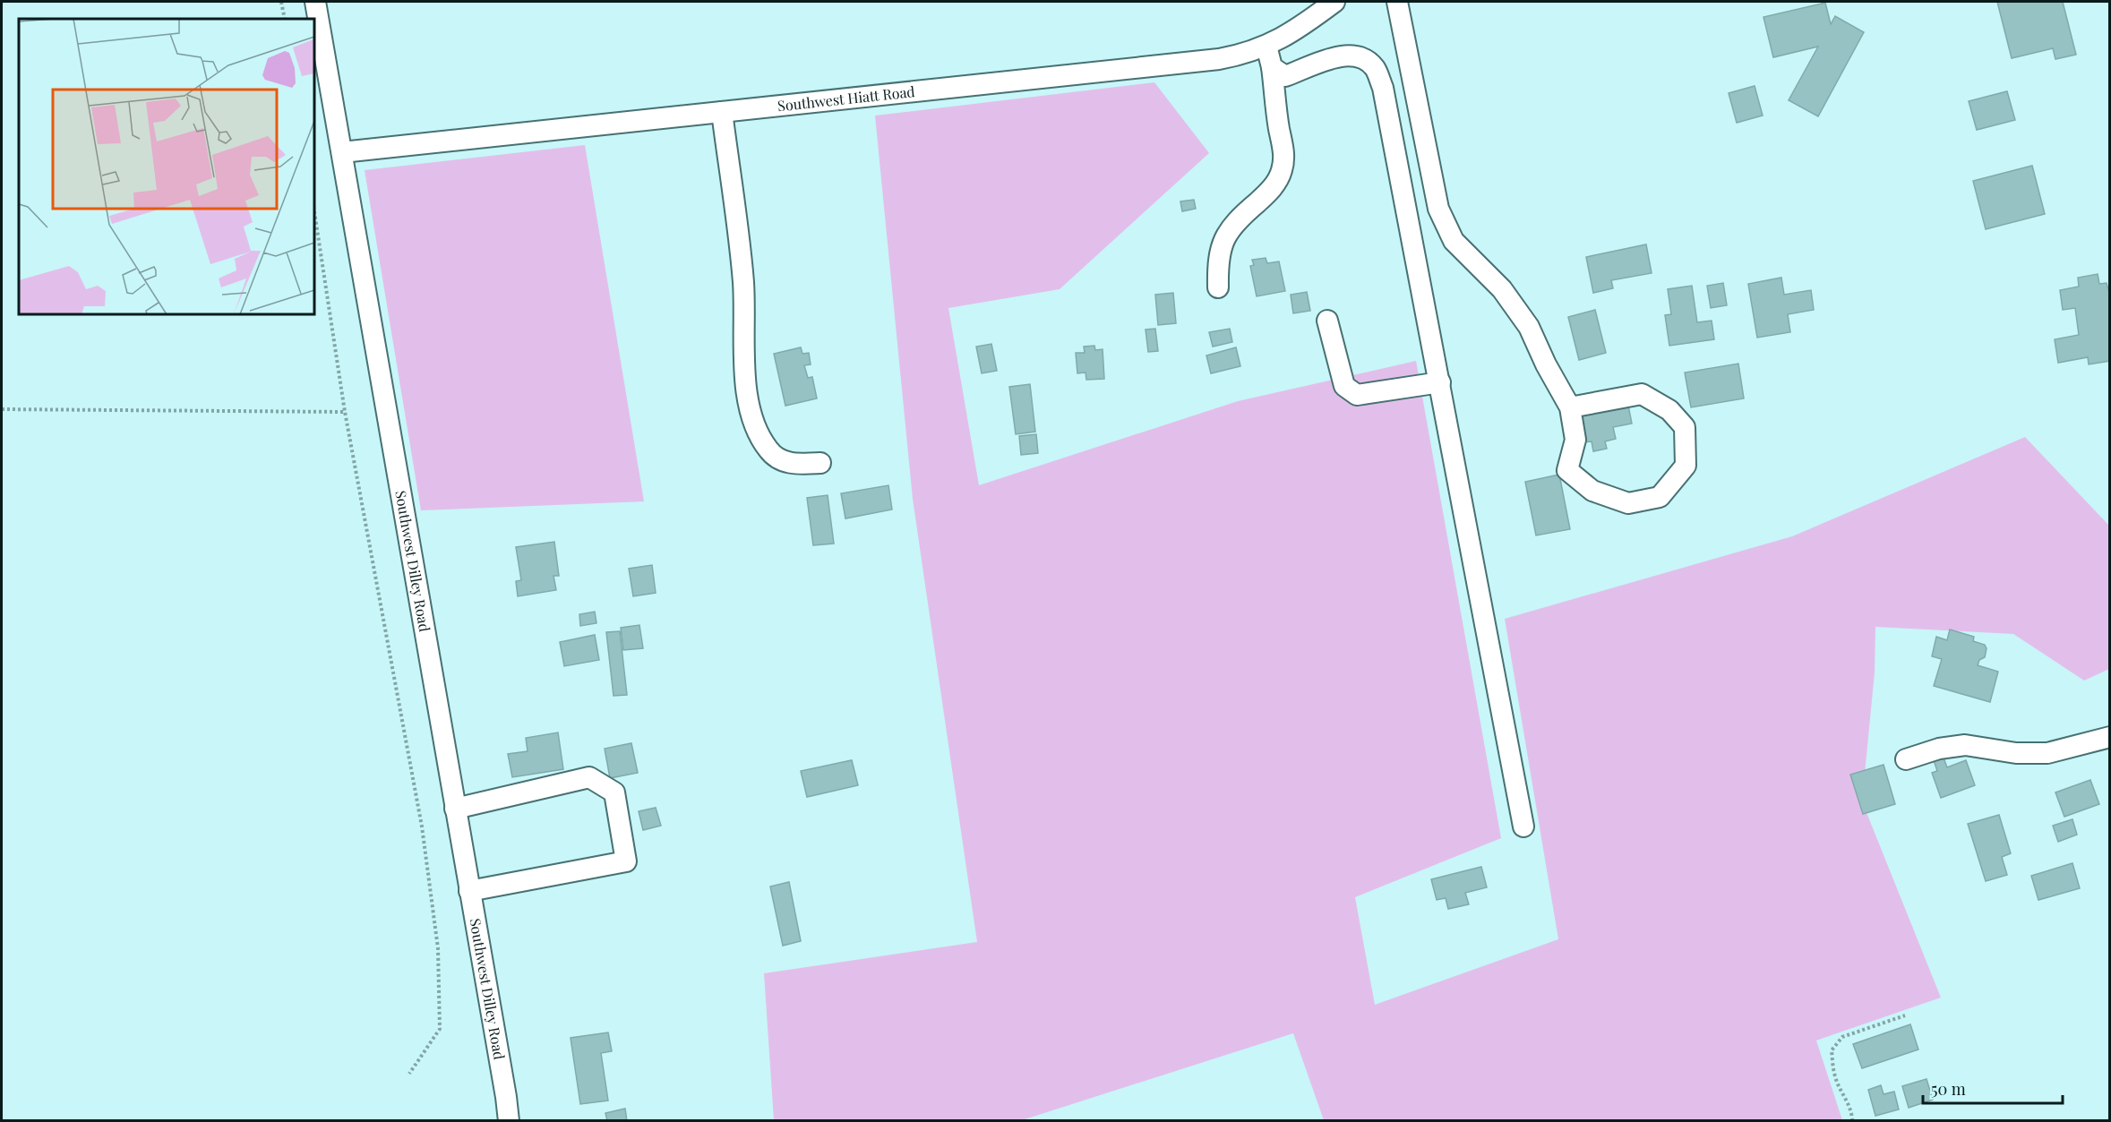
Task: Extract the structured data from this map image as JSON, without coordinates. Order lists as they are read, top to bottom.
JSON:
{
  "streets": {
    "street": ["Southwest Hiatt Road", "Southwest Dilley Road"]
  },
  "crossings": [
    ["Southwest Hiatt Road", "Southwest Dilley Road"]
  ],
  "scale_bar": "50 m"
}
